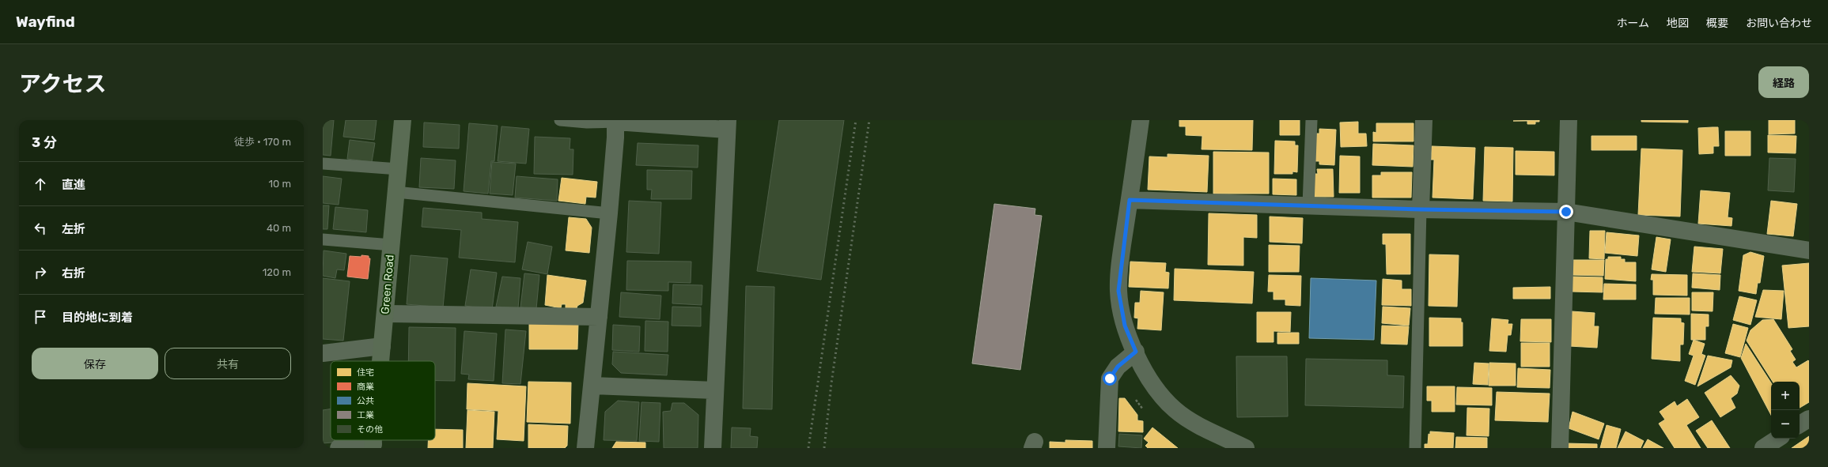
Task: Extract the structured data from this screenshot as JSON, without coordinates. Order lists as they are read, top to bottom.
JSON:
{
  "streets": {
    "street": ["Green Road"]
  },
  "legend": [
    "住宅",
    "商業",
    "公共",
    "工業",
    "その他"
  ],
  "page": {
    "header": "Wayfind",
    "nav": [
      "ホーム",
      "地図",
      "概要",
      "お問い合わせ"
    ],
    "title": "アクセス",
    "buttons": [
      "経路",
      ["保存", "共有"]
    ],
    "heading": ["3 分", "徒歩 · 170 m"],
    "list": [
      ["直進", "10 m"],
      ["左折", "40 m"],
      ["右折", "120 m"],
      "目的地に到着"
    ],
    "map_buttons": ["+", "−"]
  }
}
